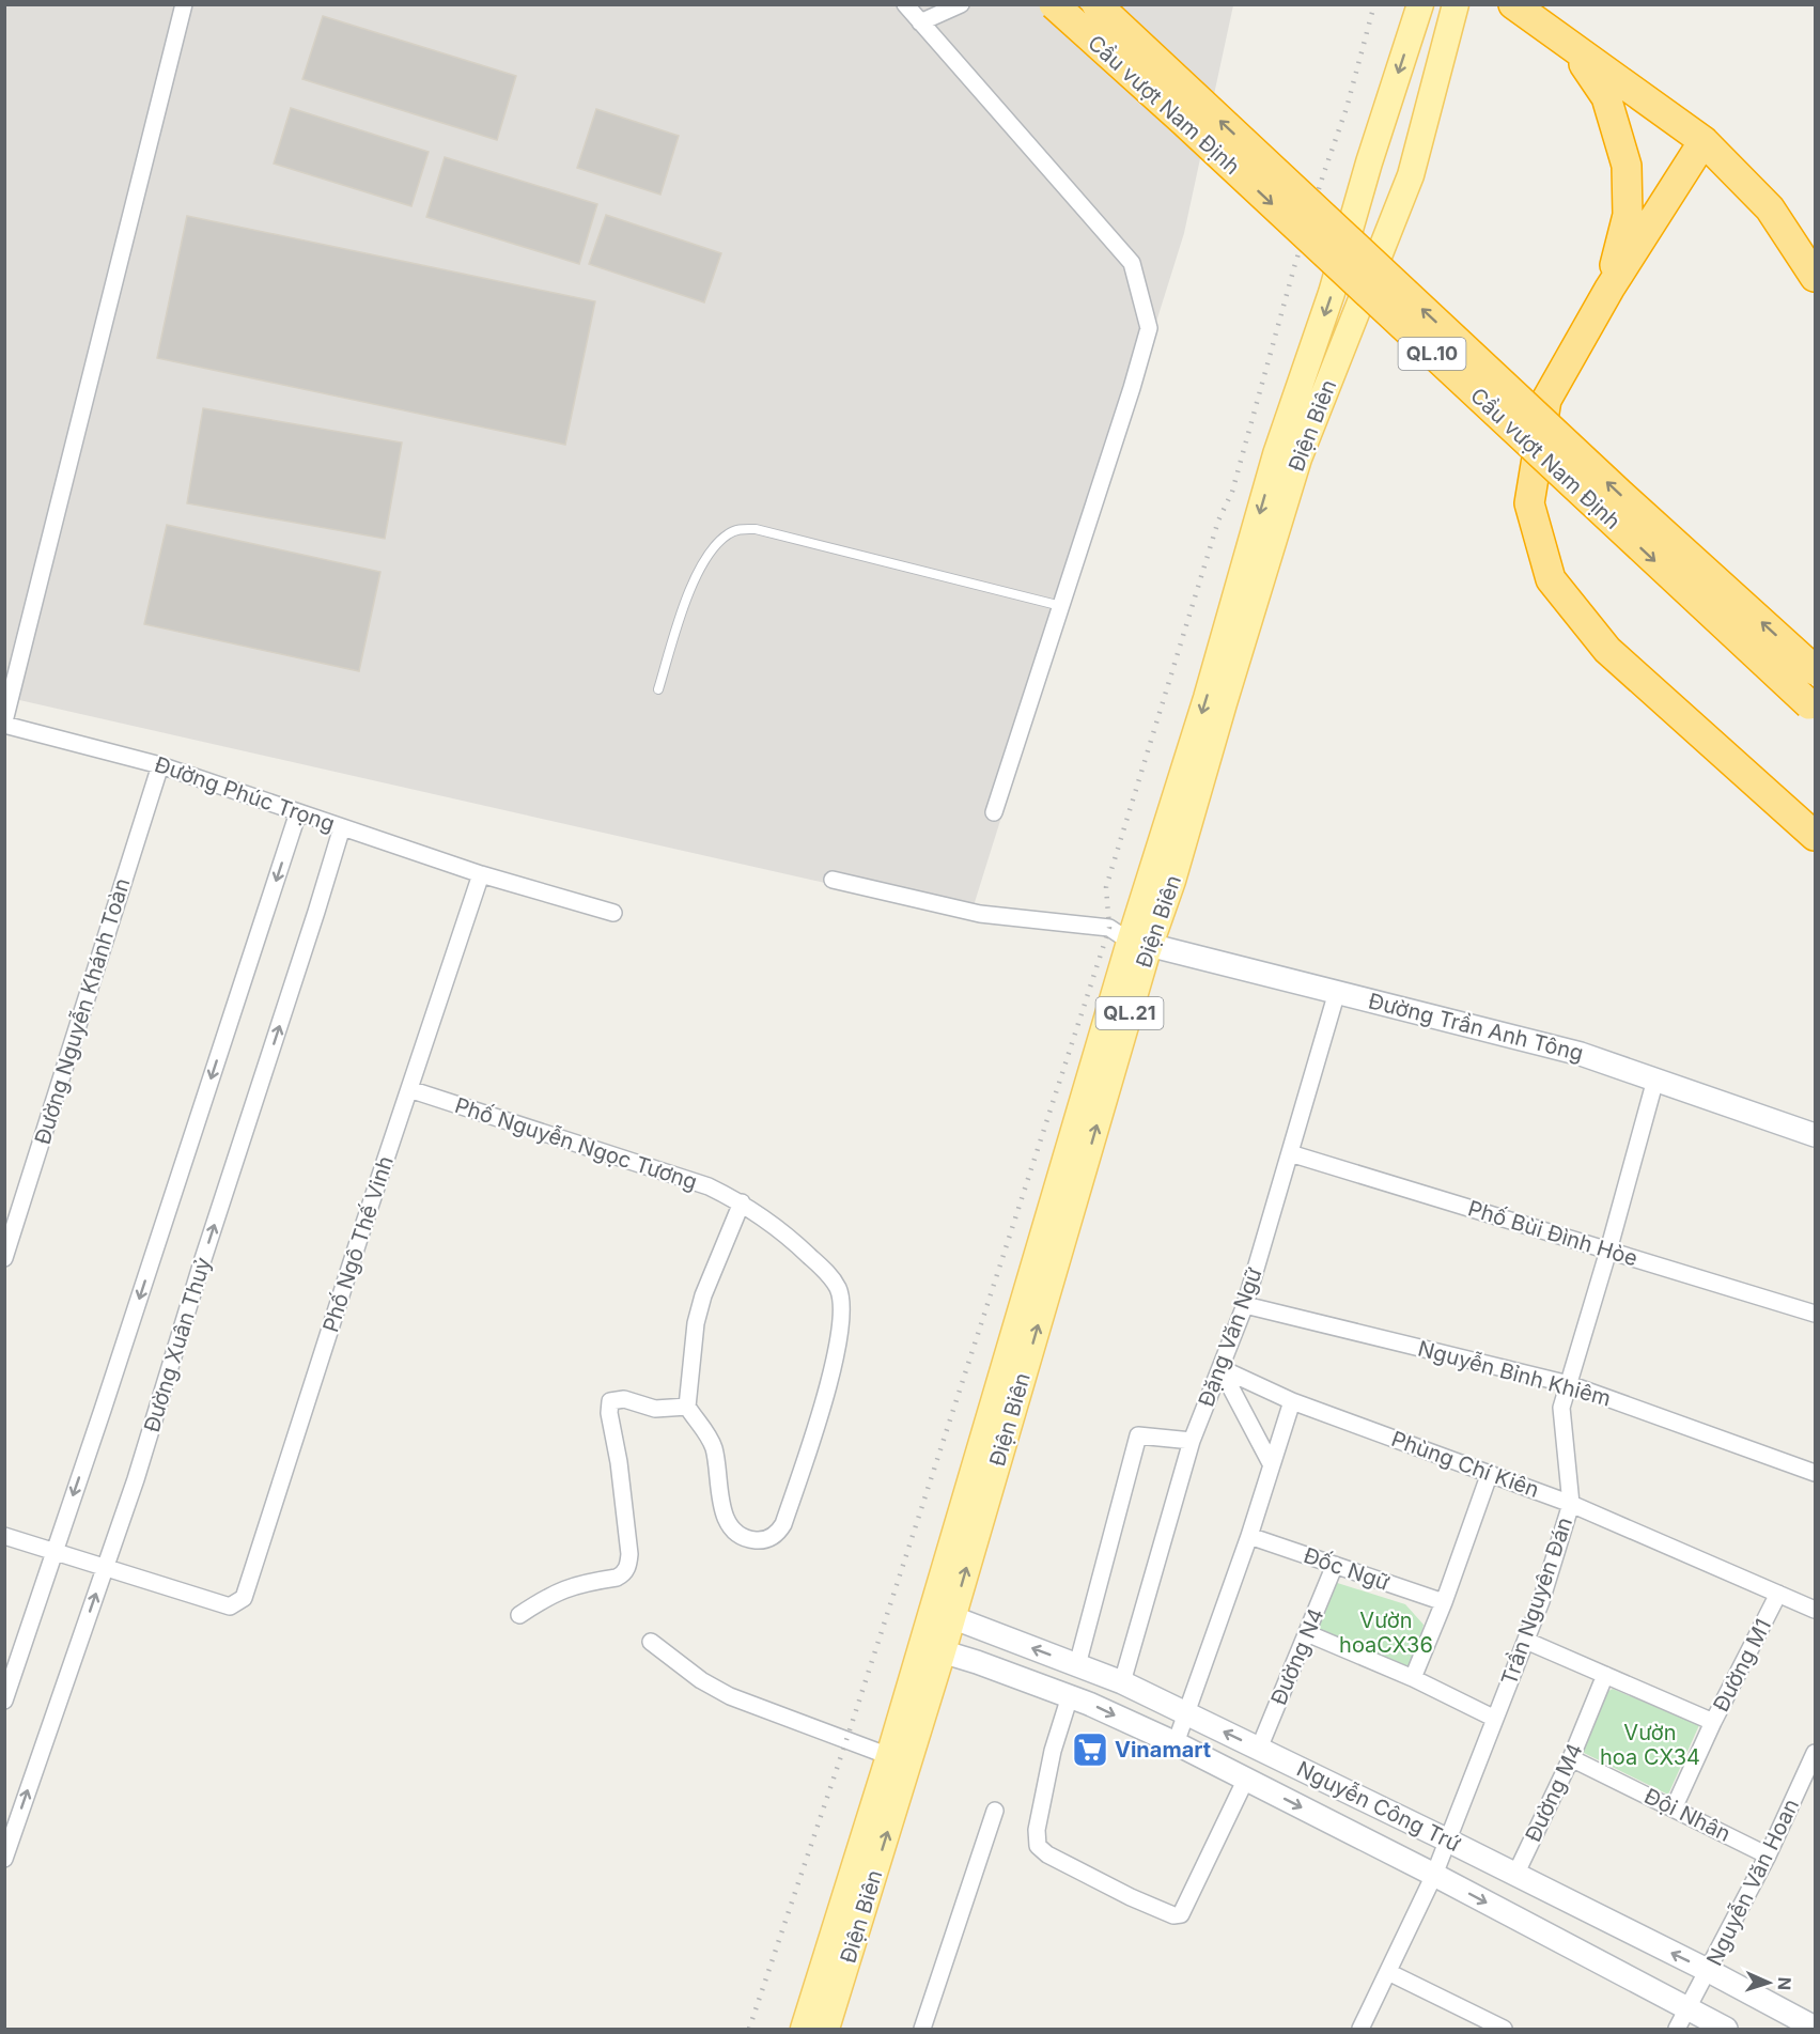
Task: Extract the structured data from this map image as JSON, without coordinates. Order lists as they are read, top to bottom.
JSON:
{
  "streets": {
    "highway": ["Cầu vượt Nam Định", "QL.10"],
    "main road": ["Điện Biên", "QL.21"],
    "street": [
      "Đường Phúc Trọng",
      "Đường Nguyễn Khánh Toàn",
      "Đường Trần Anh Tông",
      "Phố Nguyễn Ngọc Tương",
      "Phố Bùi Đình Hòe",
      "Phố Ngô Thế Vinh",
      "Đặng Văn Ngữ",
      "Đường Xuân Thuỷ",
      "Nguyễn Bỉnh Khiêm",
      "Phùng Chí Kiên",
      "Đốc Ngữ",
      "Trần Nguyên Đán",
      "Đường N4",
      "Đường M1",
      "Đường M4",
      "Nguyễn Công Trứ",
      "Đội Nhân",
      "Nguyễn Văn Hoan"
    ]
  },
  "crossings": [
    ["Điện Biên", "Đường Trần Anh Tông"],
    ["Điện Biên", "Nguyễn Công Trứ"],
    ["Đường Phúc Trọng", "Đường Nguyễn Khánh Toàn"],
    ["Đường Phúc Trọng", "Phố Ngô Thế Vinh"],
    ["Đường Phúc Trọng", "Đường Xuân Thuỷ"],
    ["Đường Trần Anh Tông", "Đặng Văn Ngữ"],
    ["Đường Trần Anh Tông", "Trần Nguyên Đán"],
    ["Phố Nguyễn Ngọc Tương", "Phố Ngô Thế Vinh"],
    ["Phố Bùi Đình Hòe", "Đặng Văn Ngữ"],
    ["Phố Bùi Đình Hòe", "Trần Nguyên Đán"],
    ["Phố Ngô Thế Vinh", "Đường Xuân Thuỷ"],
    ["Đặng Văn Ngữ", "Nguyễn Bỉnh Khiêm"],
    ["Đặng Văn Ngữ", "Phùng Chí Kiên"],
    ["Đặng Văn Ngữ", "Nguyễn Công Trứ"],
    ["Nguyễn Bỉnh Khiêm", "Trần Nguyên Đán"],
    ["Phùng Chí Kiên", "Trần Nguyên Đán"],
    ["Phùng Chí Kiên", "Đường M1"],
    ["Đốc Ngữ", "Đường N4"],
    ["Trần Nguyên Đán", "Nguyễn Công Trứ"],
    ["Đường N4", "Nguyễn Công Trứ"],
    ["Đường M1", "Đội Nhân"],
    ["Đường M4", "Nguyễn Công Trứ"],
    ["Đường M4", "Đội Nhân"],
    ["Nguyễn Công Trứ", "Nguyễn Văn Hoan"],
    ["Đội Nhân", "Nguyễn Văn Hoan"]
  ],
  "parks": ["Vườn hoaCX36", "Vườn hoa CX34"],
  "places": {
    "supermarket": ["Vinamart"]
  },
  "north": "right"
}
